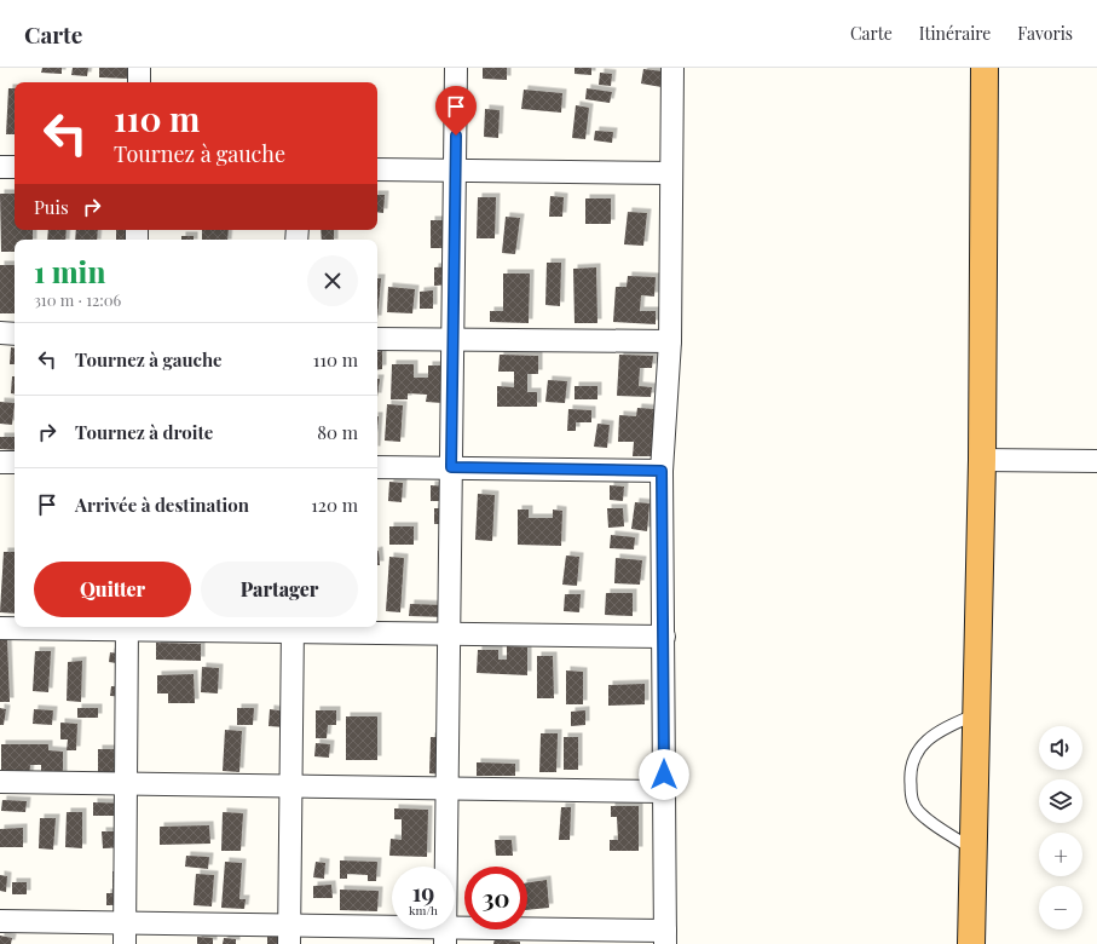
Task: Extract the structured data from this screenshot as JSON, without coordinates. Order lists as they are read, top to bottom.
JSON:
{
  "page": {
    "header": "Carte",
    "nav": ["Carte", "Itinéraire", "Favoris"],
    "turn": ["110 m", "Tournez à gauche"],
    "then": "Puis",
    "heading": ["1 min", "310 m · 12:06"],
    "list": [
      {
        "name": "Tournez à gauche",
        "value": "110 m"
      },
      {
        "name": "Tournez à droite",
        "value": "80 m"
      },
      {
        "name": "Arrivée à destination",
        "value": "120 m"
      }
    ],
    "buttons": ["Quitter", "Partager"],
    "map_buttons": ["+", "−"],
    "speed": "19 km/h",
    "limit": "30"
  }
}
